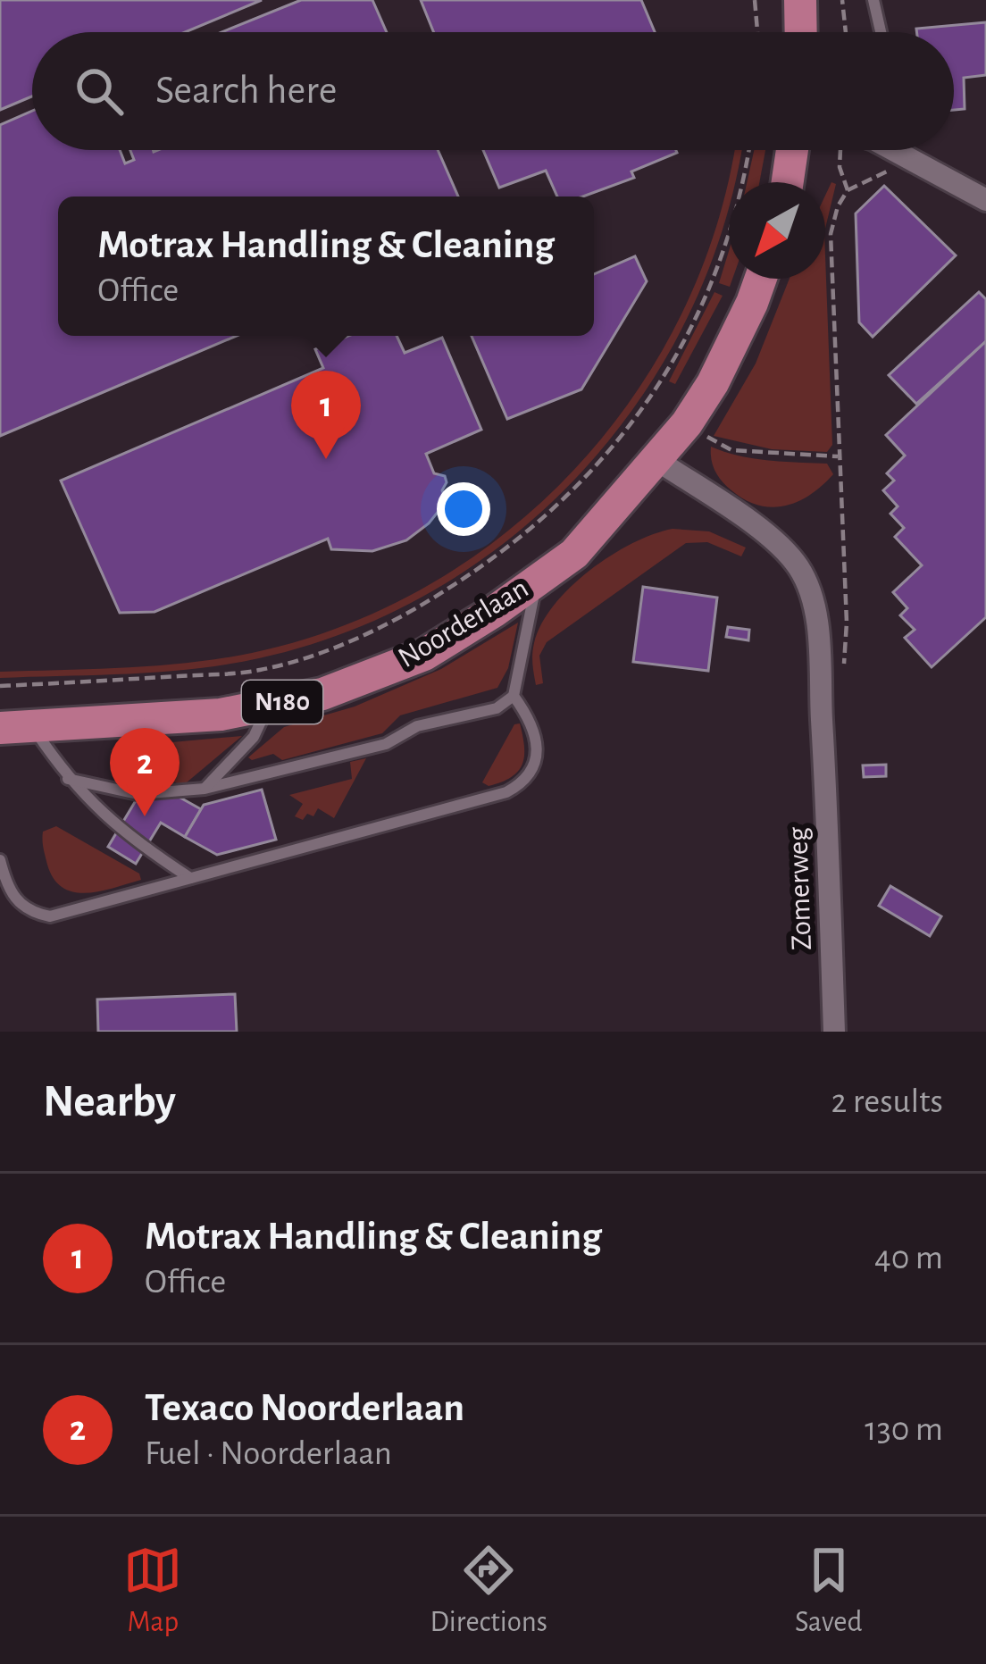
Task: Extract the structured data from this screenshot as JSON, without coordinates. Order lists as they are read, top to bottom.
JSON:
{
  "streets": {
    "main road": ["Noorderlaan", "N180"],
    "street": ["Zomerweg"]
  },
  "crossings": [
    ["Noorderlaan", "Zomerweg"]
  ],
  "north": "bottom left",
  "page": {
    "search": "Search here",
    "popup": ["Motrax Handling & Cleaning", "Office"],
    "pins": ["1", "2"],
    "heading": ["Nearby", "2 results"],
    "list": [
      {
        "mark": "1",
        "name": "Motrax Handling & Cleaning",
        "note": "Office",
        "value": "40 m"
      },
      {
        "mark": "2",
        "name": "Texaco Noorderlaan",
        "note": "Fuel · Noorderlaan",
        "value": "130 m"
      }
    ],
    "nav": ["Map", "Directions", "Saved"]
  }
}
